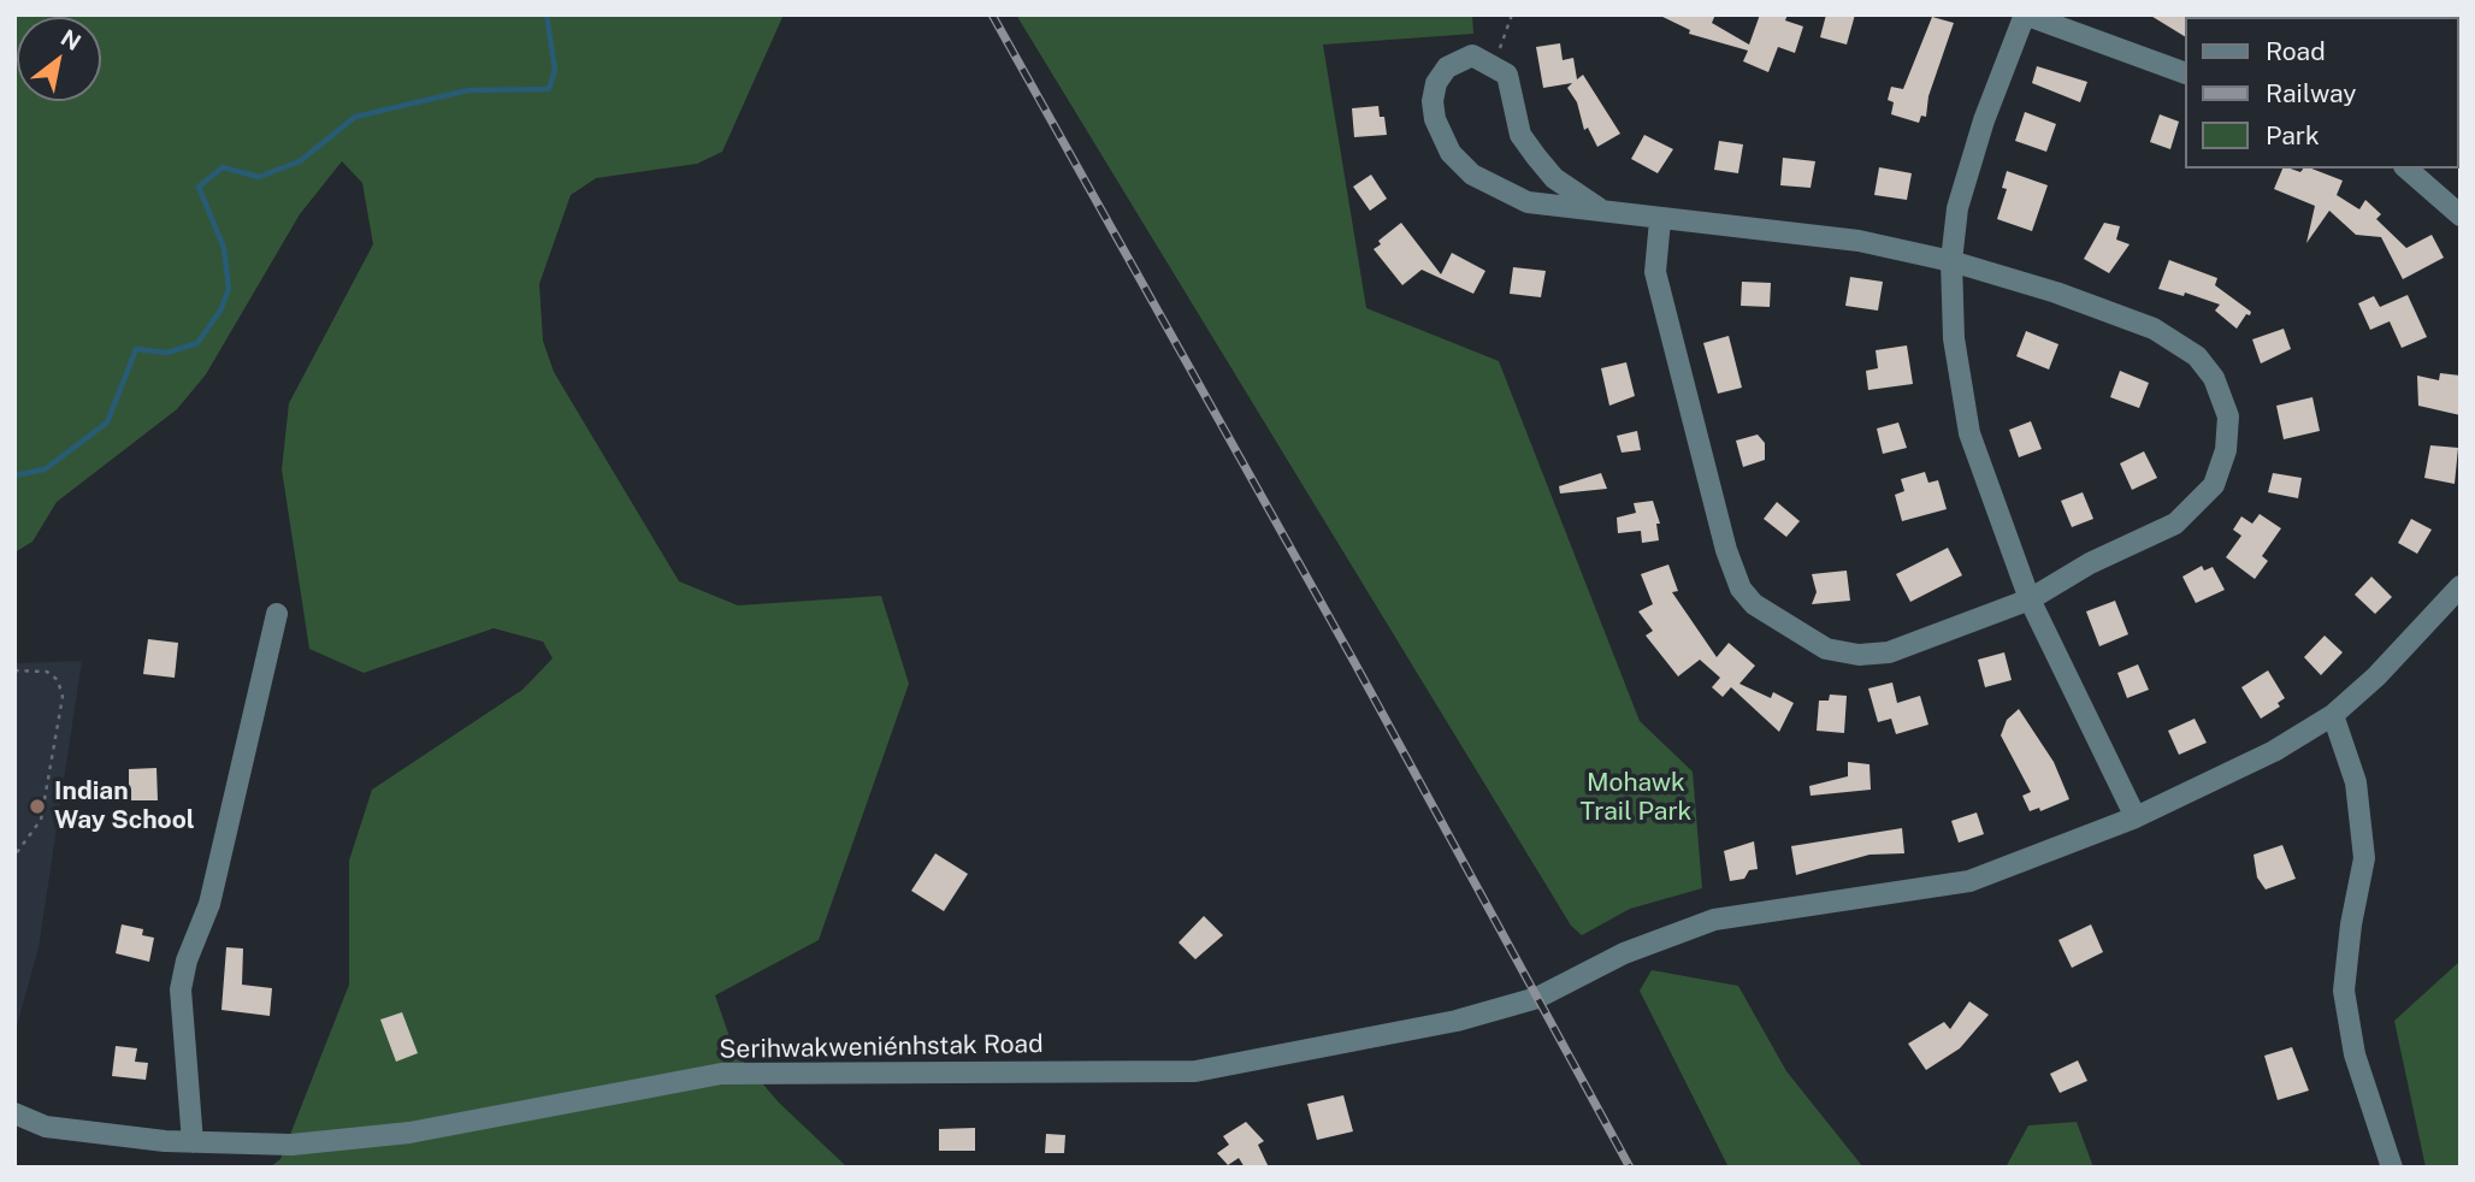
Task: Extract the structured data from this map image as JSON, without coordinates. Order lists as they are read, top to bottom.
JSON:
{
  "streets": {
    "street": ["Serihwakweniénhstak Road"]
  },
  "parks": ["Mohawk Trail Park"],
  "places": ["Indian Way School"],
  "legend": ["Road", "Railway", "Park"],
  "north": "top right"
}
